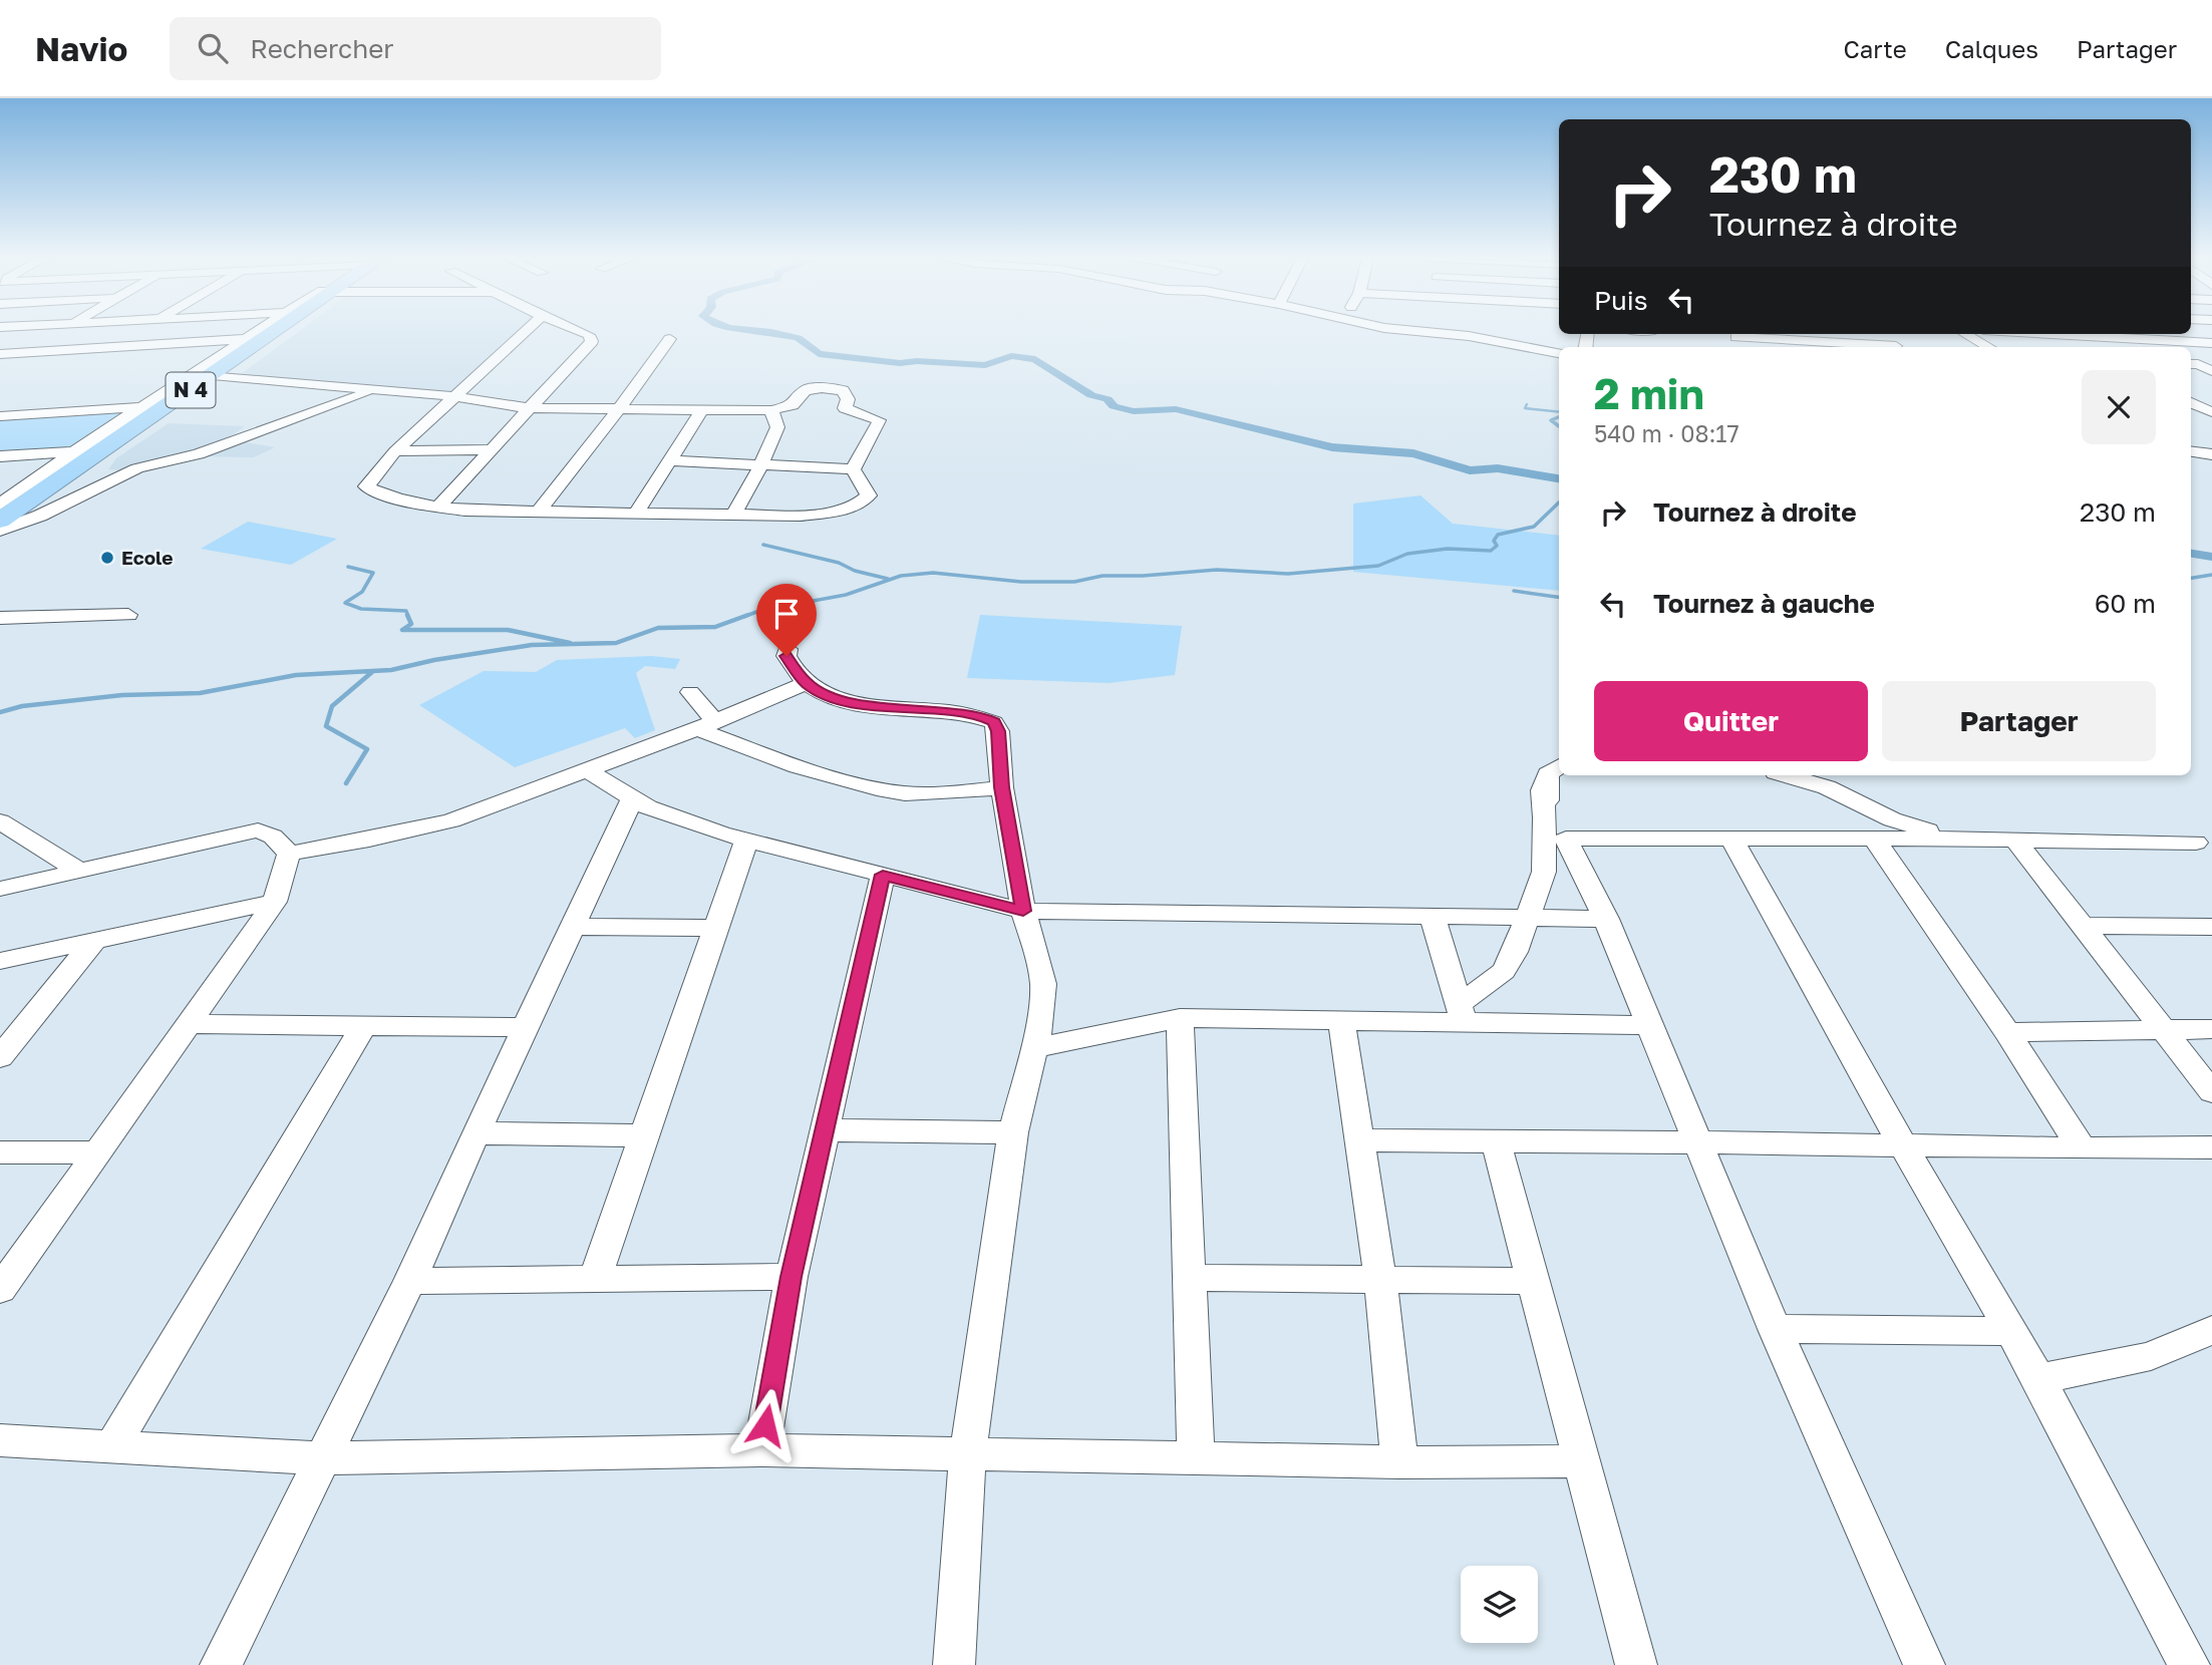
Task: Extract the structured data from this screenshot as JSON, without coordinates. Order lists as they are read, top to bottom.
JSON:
{
  "streets": {
    "highway": ["N 4"]
  },
  "places": ["Ecole"],
  "page": {
    "header": "Navio",
    "search": "Rechercher",
    "nav": ["Carte", "Calques", "Partager"],
    "turn": ["230 m", "Tournez à droite"],
    "then": "Puis",
    "heading": ["2 min", "540 m · 08:17"],
    "list": [
      {
        "name": "Tournez à droite",
        "value": "230 m"
      },
      {
        "name": "Tournez à gauche",
        "value": "60 m"
      }
    ],
    "buttons": ["Quitter", "Partager"]
  }
}
